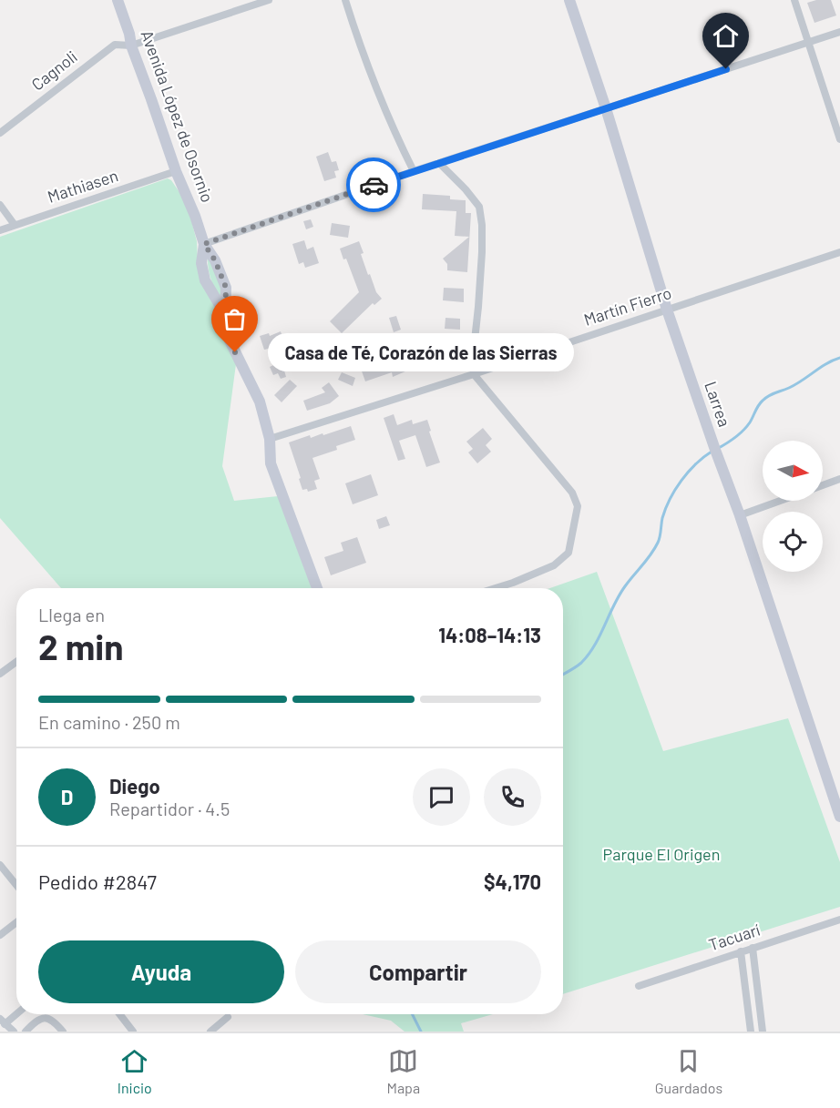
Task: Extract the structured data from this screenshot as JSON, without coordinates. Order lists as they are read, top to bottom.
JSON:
{
  "streets": {
    "street": [
      "Cagnoli",
      "Avenida López de Osornio",
      "Mathiasen",
      "Martín Fierro",
      "Larrea",
      "Tacuarí"
    ]
  },
  "crossings": [
    ["Cagnoli", "Avenida López de Osornio"],
    ["Avenida López de Osornio", "Mathiasen"],
    ["Avenida López de Osornio", "Martín Fierro"],
    ["Martín Fierro", "Larrea"]
  ],
  "parks": ["Parque El Origen"],
  "places": ["Casa de Té, Corazón de las Sierras"],
  "north": "right",
  "page": {
    "bubble": "Casa de Té, Corazón de las Sierras",
    "heading": ["2 min", "Llega en", "14:08–14:13"],
    "panel": [
      "Diego",
      "Repartidor · 4.5",
      "Pedido #2847",
      "$4,170"
    ],
    "bar": "En camino · 250 m",
    "round": "D",
    "buttons": ["Ayuda", "Compartir"],
    "tabs": ["Inicio", "Mapa", "Guardados"]
  }
}
